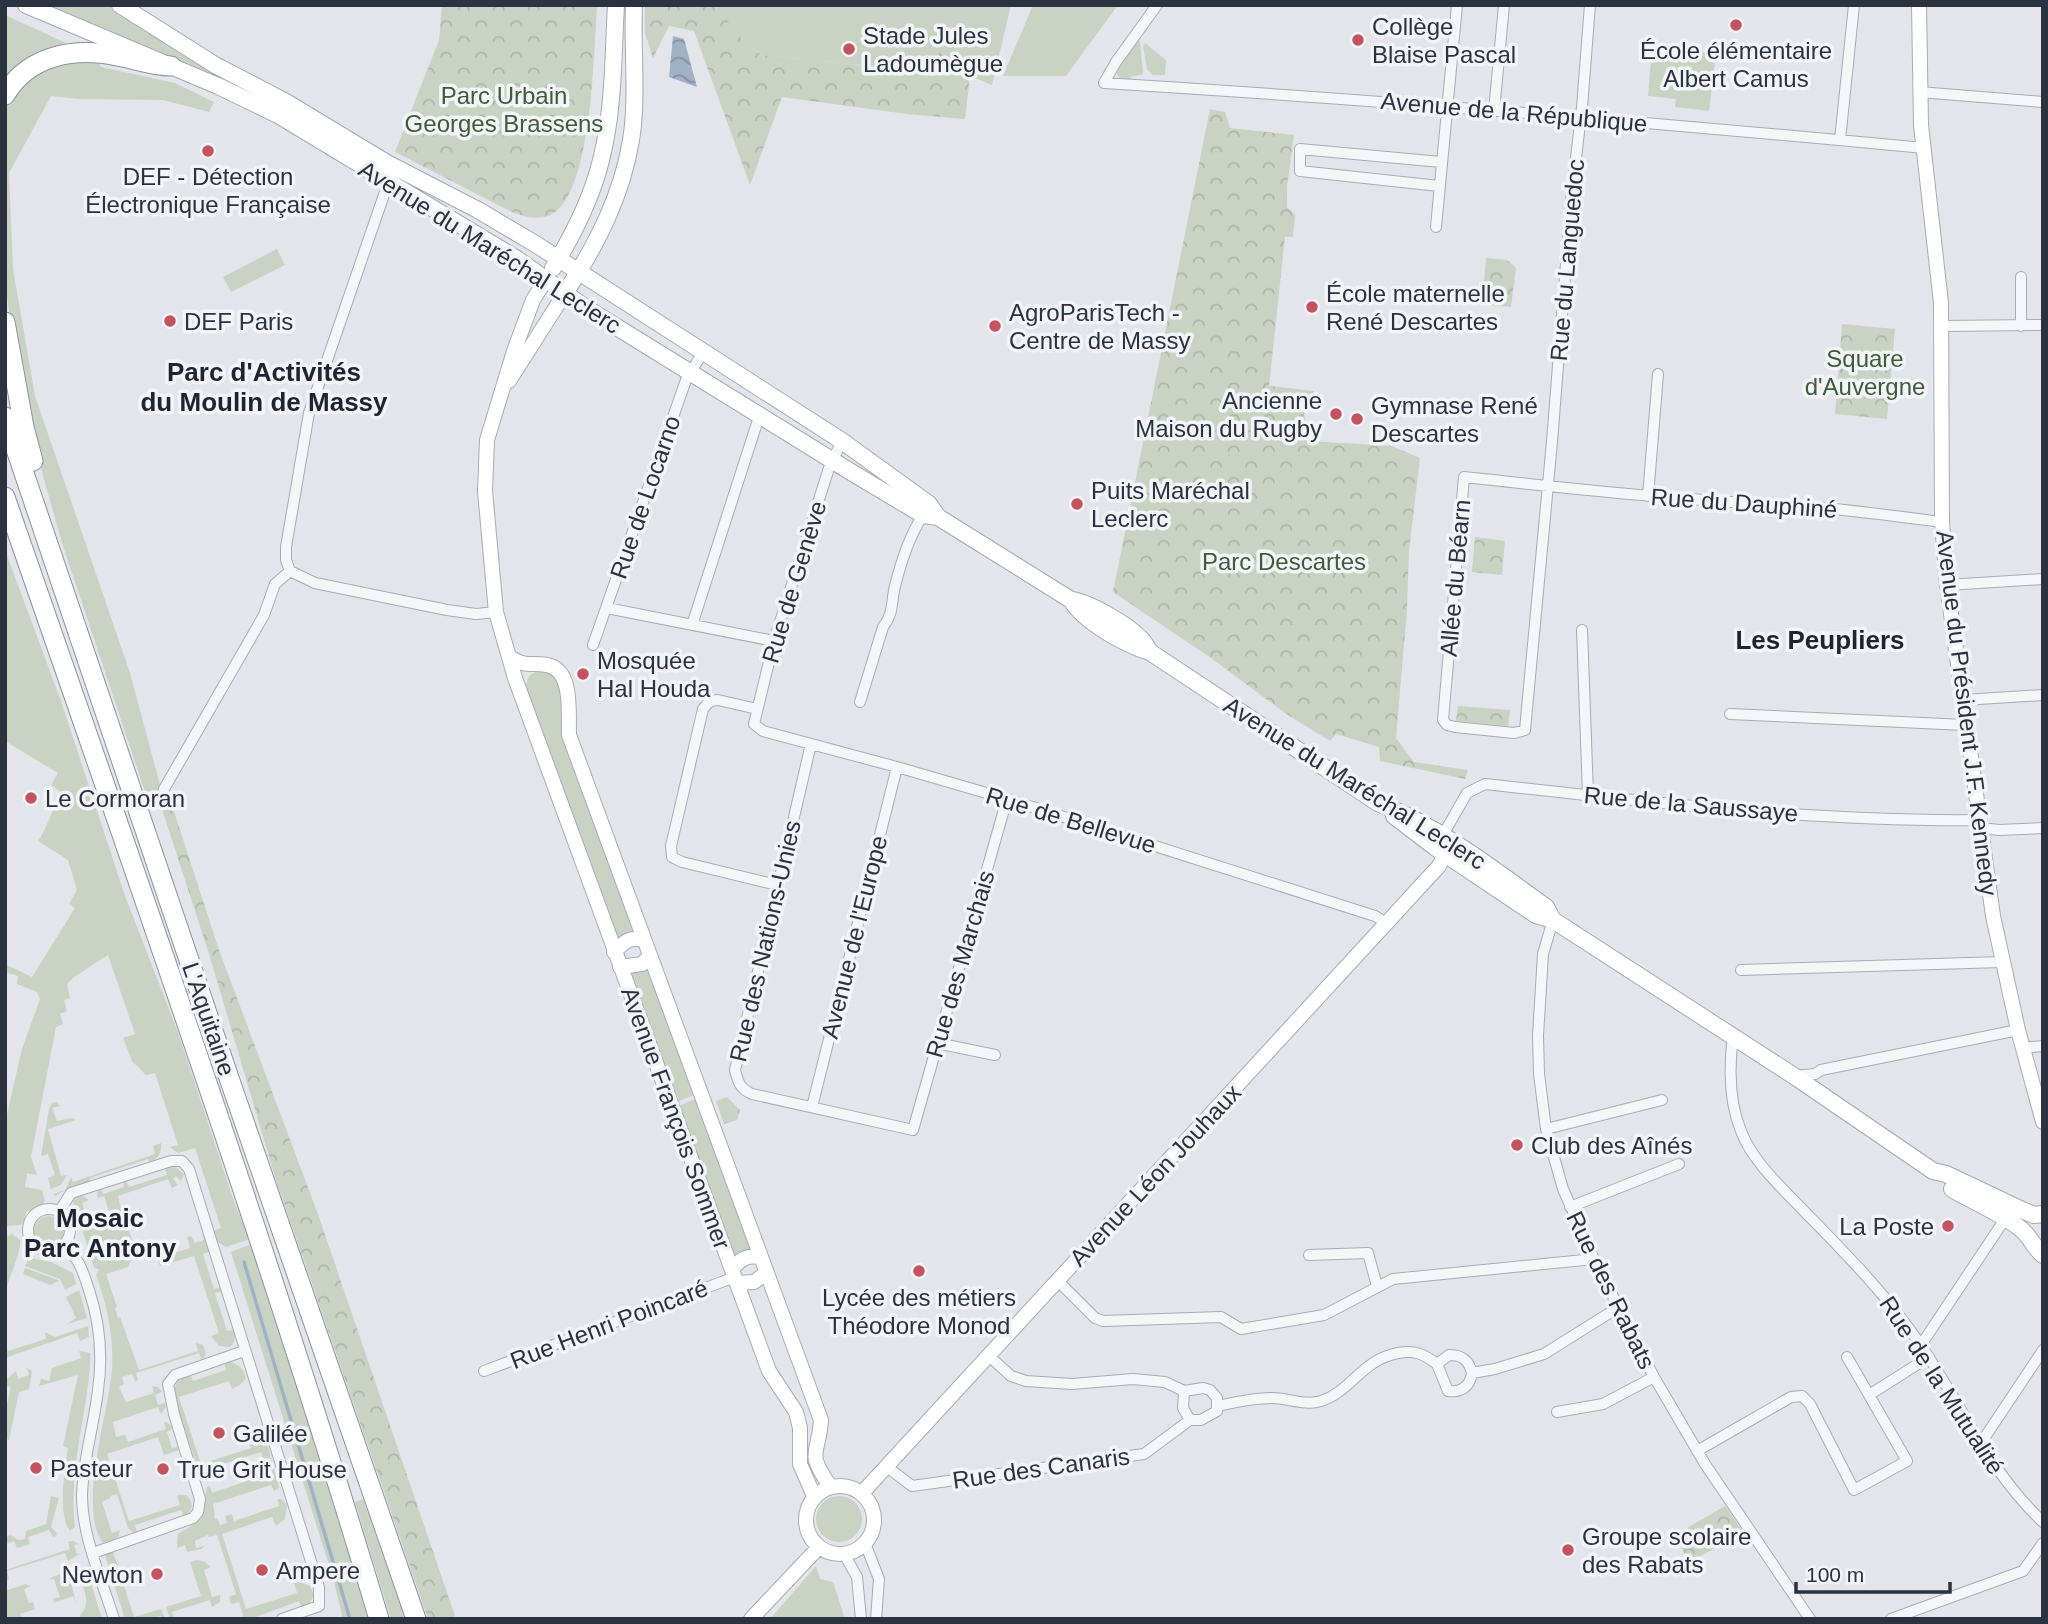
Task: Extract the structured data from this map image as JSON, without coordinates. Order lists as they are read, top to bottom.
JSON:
{
  "streets": {
    "highway": ["L'Aquitaine"],
    "main road": ["Avenue du Maréchal Leclerc"],
    "street": [
      "Avenue de la République",
      "Rue du Languedoc",
      "Rue de Locarno",
      "Rue du Dauphiné",
      "Allée du Béarn",
      "Rue de Genève",
      "Avenue du Président J.F. Kennedy",
      "Rue de la Saussaye",
      "Rue de Bellevue",
      "Avenue de l'Europe",
      "Rue des Nations-Unies",
      "Rue des Marchais",
      "Avenue François Sommer",
      "Avenue Léon Jouhaux",
      "Rue des Rabats",
      "Rue Henri Poincaré",
      "Rue de la Mutualité",
      "Rue des Canaris"
    ]
  },
  "crossings": [
    ["Avenue de la République", "Rue du Languedoc"],
    ["Avenue de la République", "Avenue du Président J.F. Kennedy"],
    ["Avenue du Maréchal Leclerc", "Rue de Locarno"],
    ["Avenue du Maréchal Leclerc", "Rue de Genève"],
    ["Avenue du Maréchal Leclerc", "Rue de la Saussaye"],
    ["Avenue du Maréchal Leclerc", "Avenue Léon Jouhaux"],
    ["Avenue du Maréchal Leclerc", "Rue des Rabats"],
    ["Rue du Languedoc", "Rue du Dauphiné"],
    ["Rue du Languedoc", "Allée du Béarn"],
    ["Rue du Dauphiné", "Allée du Béarn"],
    ["Rue du Dauphiné", "Avenue du Président J.F. Kennedy"],
    ["Rue de Genève", "Rue de Bellevue"],
    ["Avenue du Président J.F. Kennedy", "Rue de la Saussaye"],
    ["Rue de la Saussaye", "Avenue Léon Jouhaux"],
    ["Rue de Bellevue", "Avenue de l'Europe"],
    ["Rue de Bellevue", "Rue des Nations-Unies"],
    ["Rue de Bellevue", "Rue des Marchais"],
    ["Rue de Bellevue", "Avenue Léon Jouhaux"],
    ["Avenue de l'Europe", "Rue des Nations-Unies"],
    ["Rue des Nations-Unies", "Rue des Marchais"],
    ["Avenue François Sommer", "Avenue Léon Jouhaux"],
    ["Avenue François Sommer", "Rue Henri Poincaré"],
    ["Avenue Léon Jouhaux", "Rue des Canaris"]
  ],
  "districts": ["Parc d'Activités du Moulin de Massy", "Les Peupliers", "Mosaic Parc Antony"],
  "parks": ["Parc Urbain Georges Brassens", "Square d'Auvergne", "Parc Descartes"],
  "places": [
    "École élémentaire Albert Camus",
    "Collège Blaise Pascal",
    "Stade Jules Ladoumègue",
    "DEF - Détection Électronique Française",
    "École maternelle René Descartes",
    "DEF Paris",
    "AgroParisTech - Centre de Massy",
    "Ancienne Maison du Rugby",
    "Gymnase René Descartes",
    "Puits Maréchal Leclerc",
    "Mosquée Hal Houda",
    "Le Cormoran",
    "Club des Aînés",
    "La Poste",
    "Lycée des métiers Théodore Monod",
    "Galilée",
    "Pasteur",
    "True Grit House",
    "Groupe scolaire des Rabats",
    "Ampere",
    "Newton"
  ],
  "scale_bar": "100 m"
}
